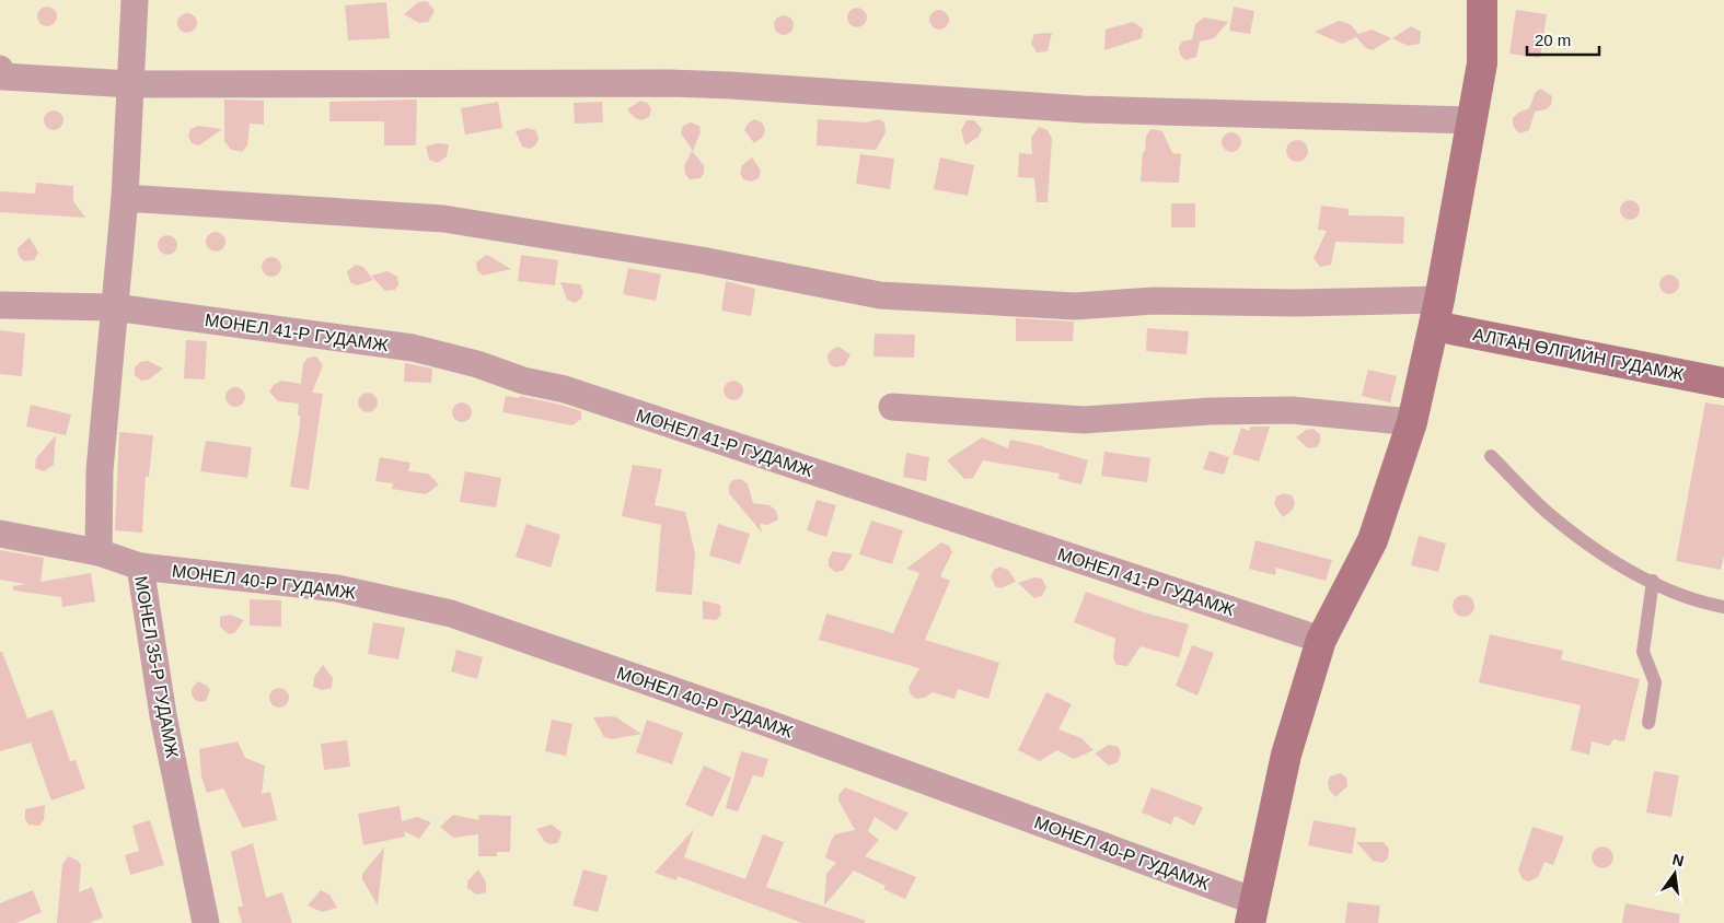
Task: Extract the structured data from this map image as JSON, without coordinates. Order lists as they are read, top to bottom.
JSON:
{
  "streets": {
    "main road": ["АЛТАН ӨЛГИЙН ГУДАМЖ"],
    "street": ["МОНЕЛ 41-Р ГУДАМЖ", "МОНЕЛ 40-Р ГУДАМЖ", "МОНЕЛ 35-Р ГУДАМЖ"]
  },
  "crossings": [
    ["МОНЕЛ 40-Р ГУДАМЖ", "МОНЕЛ 35-Р ГУДАМЖ"]
  ],
  "scale_bar": "20 m",
  "north": "top"
}
